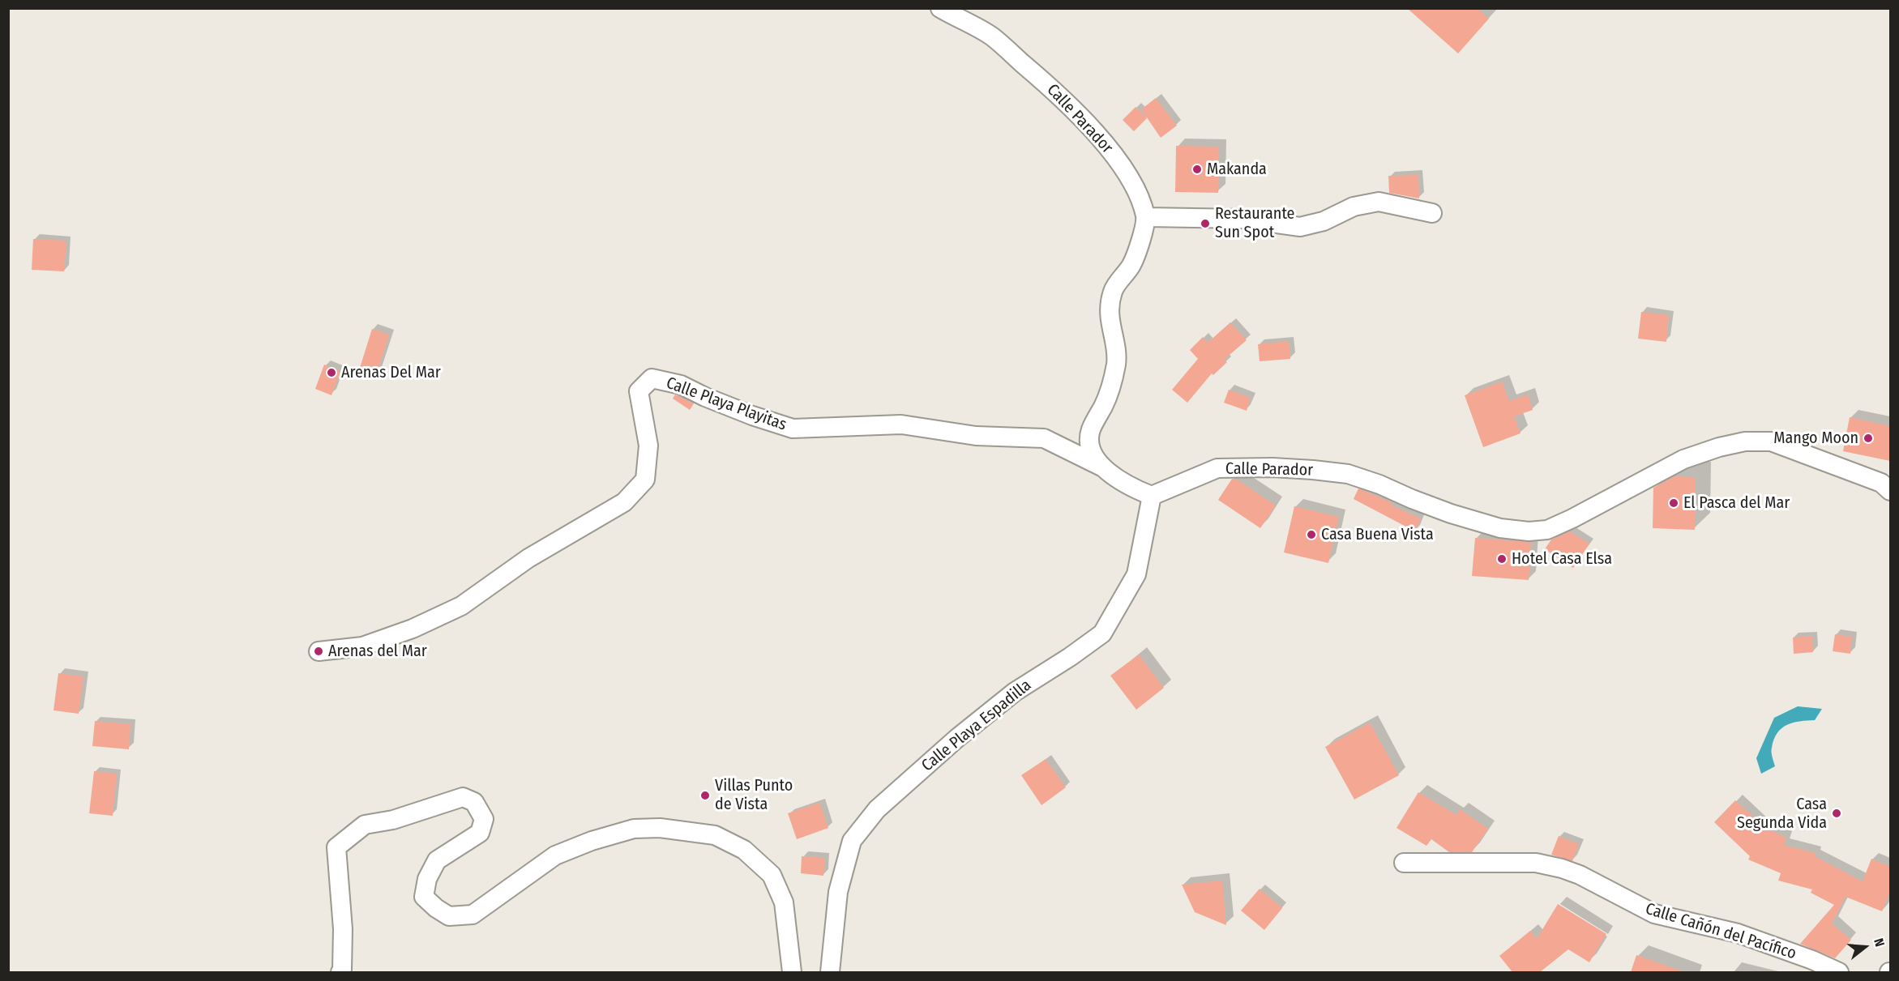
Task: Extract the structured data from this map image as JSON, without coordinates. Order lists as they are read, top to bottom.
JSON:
{
  "streets": {
    "street": [
      "Calle Parador",
      "Calle Playa Playitas",
      "Calle Playa Espadilla",
      "Calle Cañón del Pacífico"
    ]
  },
  "crossings": [
    ["Calle Parador", "Calle Playa Espadilla"]
  ],
  "places": [
    "Makanda",
    "Restaurante Sun Spot",
    "Arenas Del Mar",
    "Mango Moon",
    "El Pasca del Mar",
    "Casa Buena Vista",
    "Hotel Casa Elsa",
    "Arenas del Mar",
    "Villas Punto de Vista",
    "Casa Segunda Vida"
  ],
  "north": "right"
}
